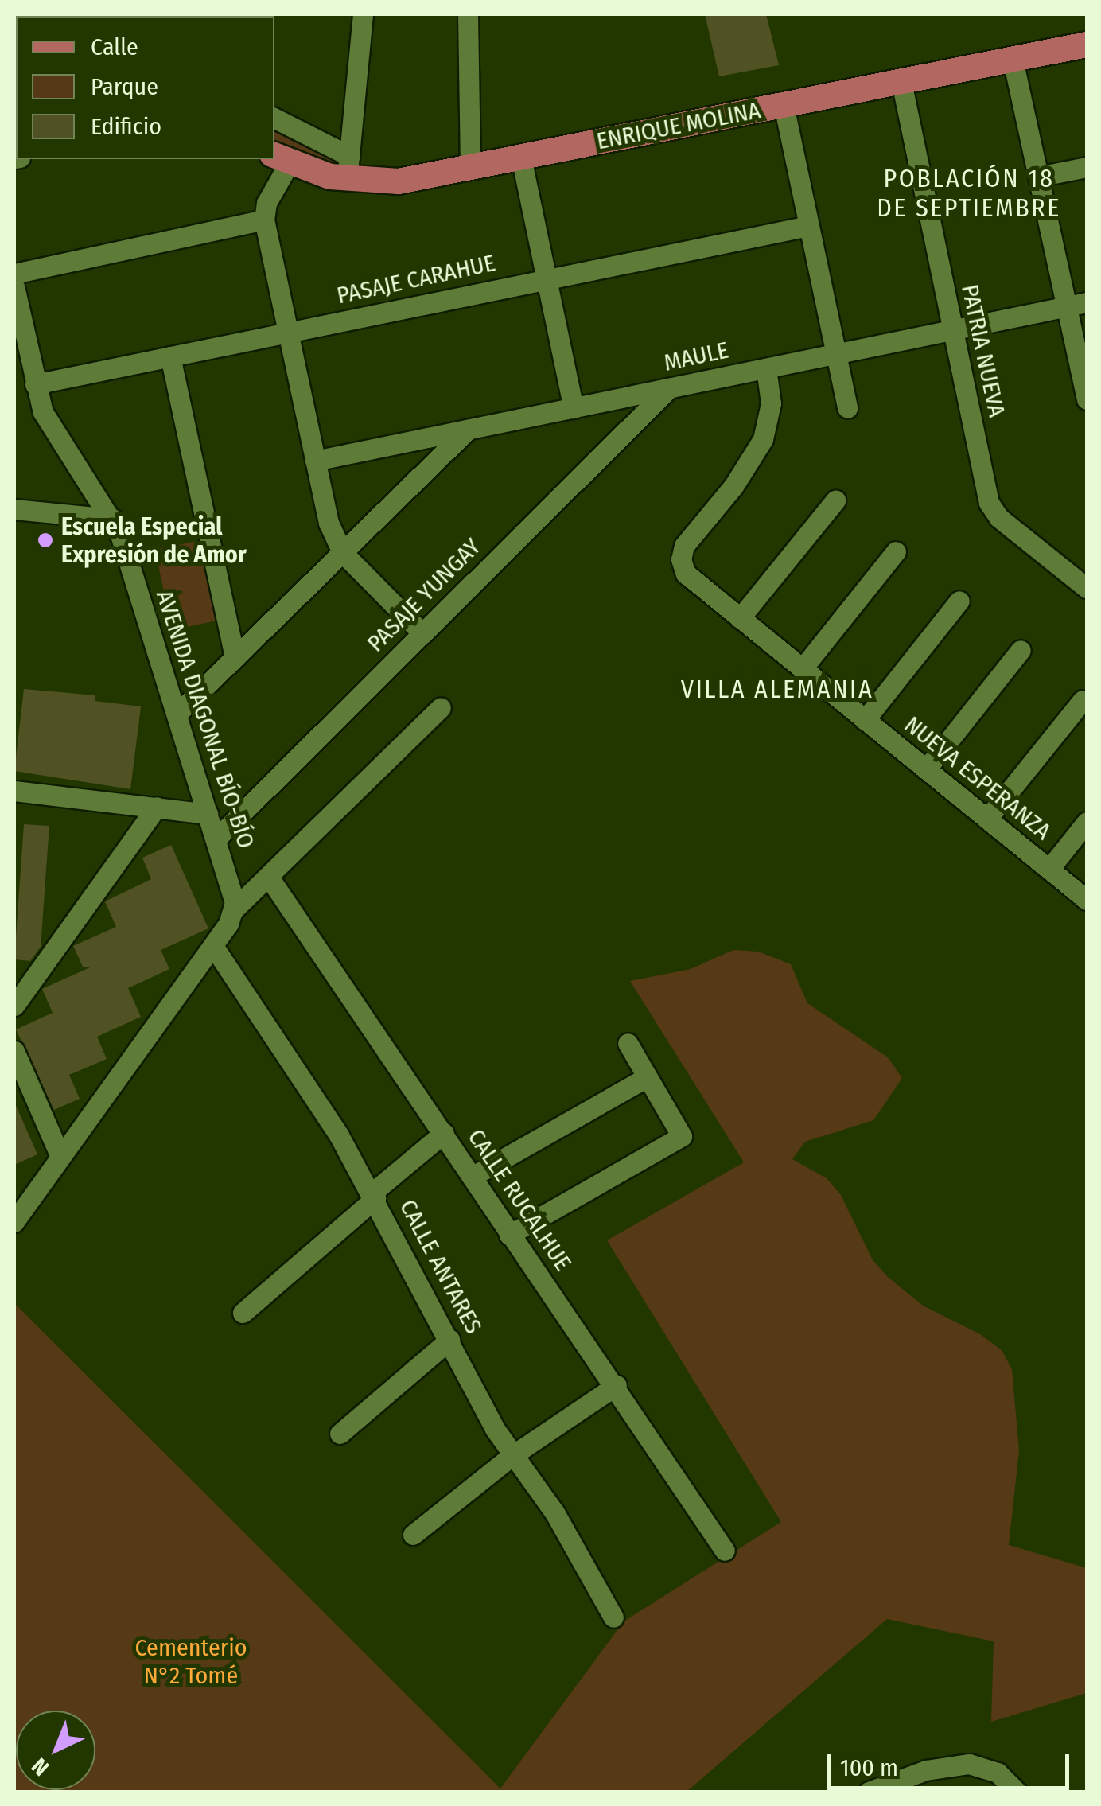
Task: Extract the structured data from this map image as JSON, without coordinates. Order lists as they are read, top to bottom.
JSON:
{
  "streets": {
    "main road": ["ENRIQUE MOLINA"],
    "street": [
      "PASAJE CARAHUE",
      "PATRIA NUEVA",
      "MAULE",
      "PASAJE YUNGAY",
      "AVENIDA DIAGONAL BÍO-BÍO",
      "NUEVA ESPERANZA",
      "CALLE RUCALHUE",
      "CALLE ANTARES"
    ]
  },
  "crossings": [
    ["ENRIQUE MOLINA", "PATRIA NUEVA"],
    ["PASAJE CARAHUE", "AVENIDA DIAGONAL BÍO-BÍO"],
    ["PATRIA NUEVA", "MAULE"],
    ["MAULE", "PASAJE YUNGAY"],
    ["MAULE", "NUEVA ESPERANZA"],
    ["PASAJE YUNGAY", "AVENIDA DIAGONAL BÍO-BÍO"]
  ],
  "districts": ["POBLACIÓN 18 DE SEPTIEMBRE", "VILLA ALEMANIA"],
  "parks": ["Cementerio N°2 Tomé"],
  "places": ["Escuela Especial Expresión de Amor"],
  "legend": ["Calle", "Parque", "Edificio"],
  "scale_bar": "100 m",
  "north": "bottom left"
}
